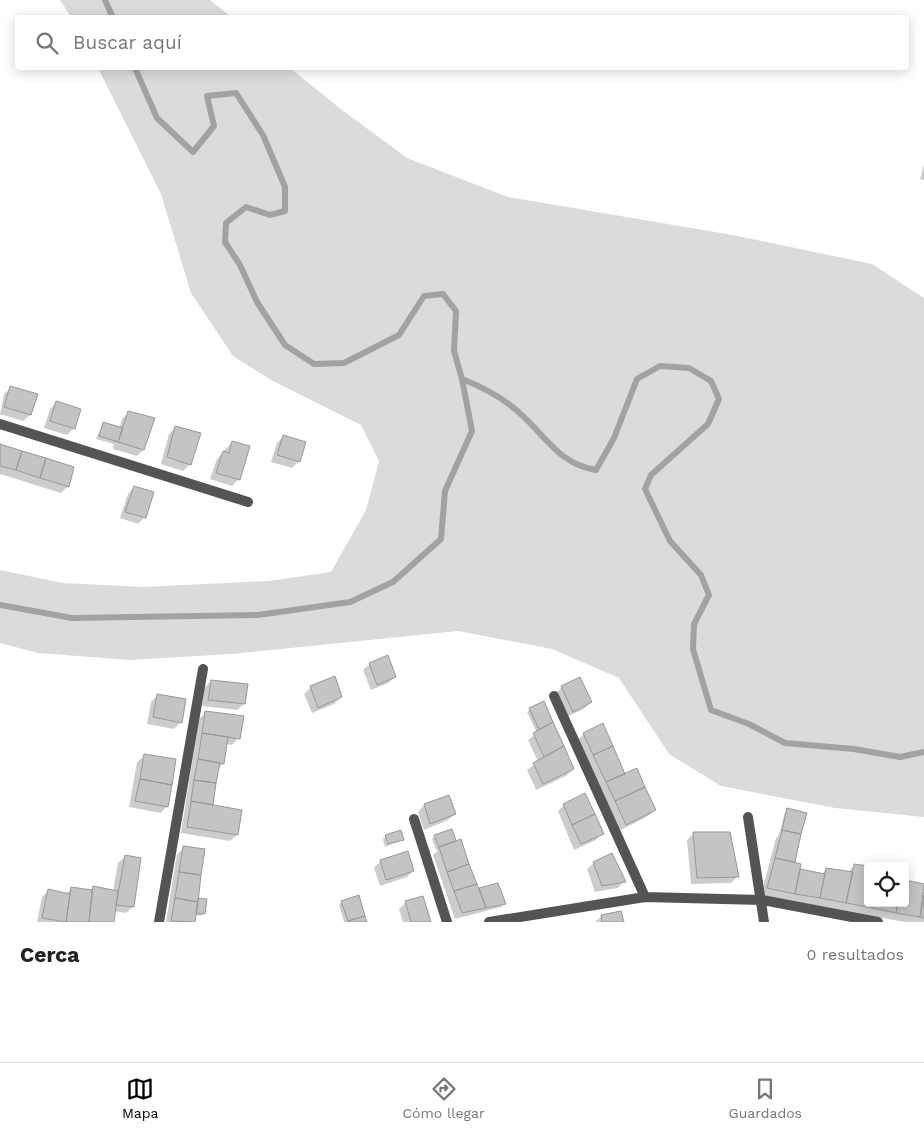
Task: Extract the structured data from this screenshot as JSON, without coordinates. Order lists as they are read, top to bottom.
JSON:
{
  "page": {
    "search": "Buscar aquí",
    "heading": ["Cerca", "0 resultados"],
    "nav": ["Mapa", "Cómo llegar", "Guardados"]
  }
}
